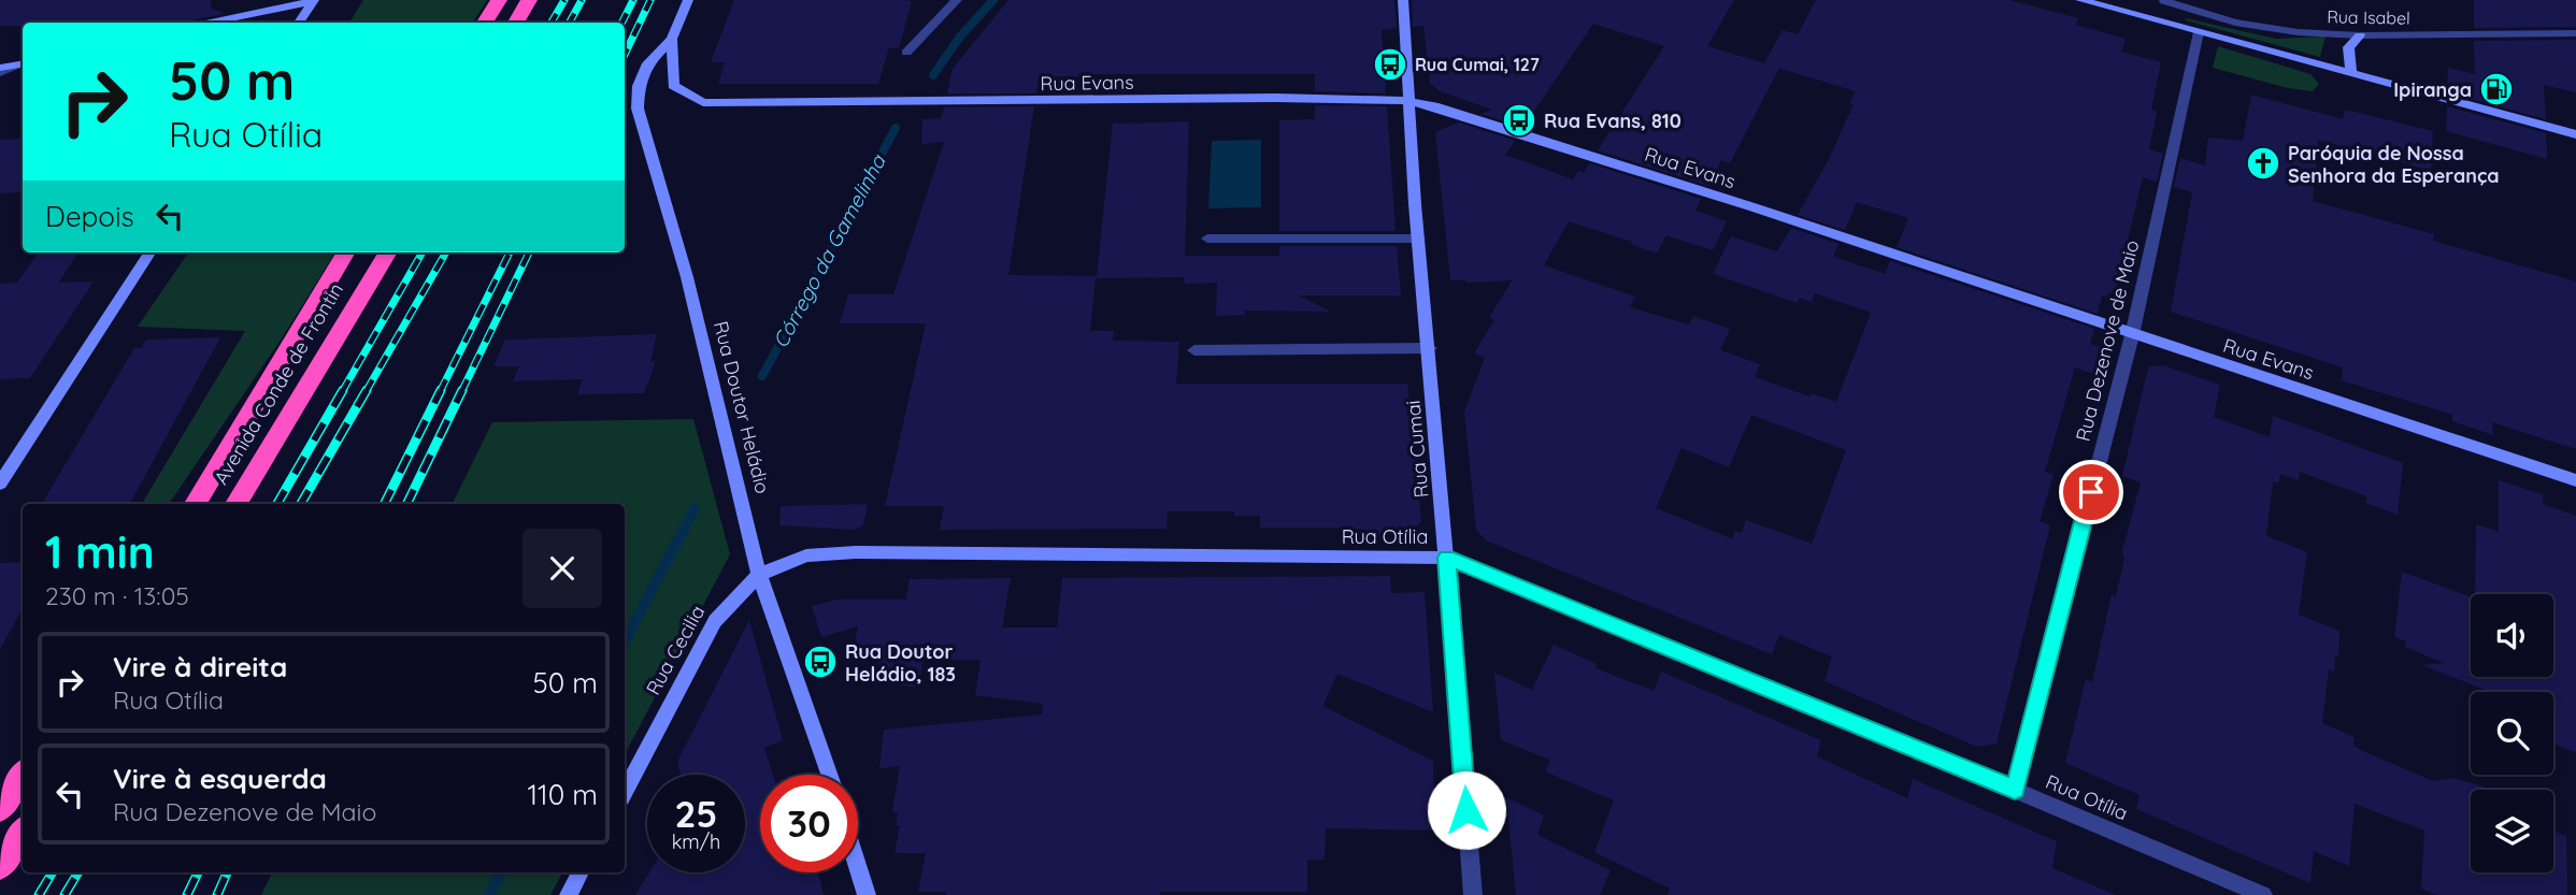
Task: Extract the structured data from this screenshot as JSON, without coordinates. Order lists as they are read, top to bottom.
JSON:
{
  "streets": {
    "highway": ["Avenida Conde de Frontin"],
    "street": [
      "Rua Isabel",
      "Rua Evans",
      "Rua Dezenove de Maio",
      "Rua Doutor Heládio",
      "Rua Cumai",
      "Rua Otília",
      "Rua Cecilia"
    ]
  },
  "crossings": [
    ["Rua Evans", "Rua Dezenove de Maio"],
    ["Rua Evans", "Rua Doutor Heládio"],
    ["Rua Evans", "Rua Cumai"],
    ["Rua Dezenove de Maio", "Rua Otília"],
    ["Rua Doutor Heládio", "Rua Otília"],
    ["Rua Doutor Heládio", "Rua Cecilia"],
    ["Rua Cumai", "Rua Otília"],
    ["Rua Otília", "Rua Cecilia"]
  ],
  "water": ["Córrego da Gamelinha"],
  "places": {
    "bus stop": ["Rua Cumai, 127", "Rua Evans, 810", "Rua Doutor Heládio, 183"],
    "fuel station": ["Ipiranga"],
    "church": ["Paróquia de Nossa Senhora da Esperança"]
  },
  "page": {
    "turn": ["50 m", "Rua Otília"],
    "then": "Depois",
    "heading": ["1 min", "230 m · 13:05"],
    "list": [
      {
        "name": "Vire à direita",
        "note": "Rua Otília",
        "value": "50 m"
      },
      {
        "name": "Vire à esquerda",
        "note": "Rua Dezenove de Maio",
        "value": "110 m"
      }
    ],
    "speed": "25 km/h",
    "limit": "30"
  }
}
